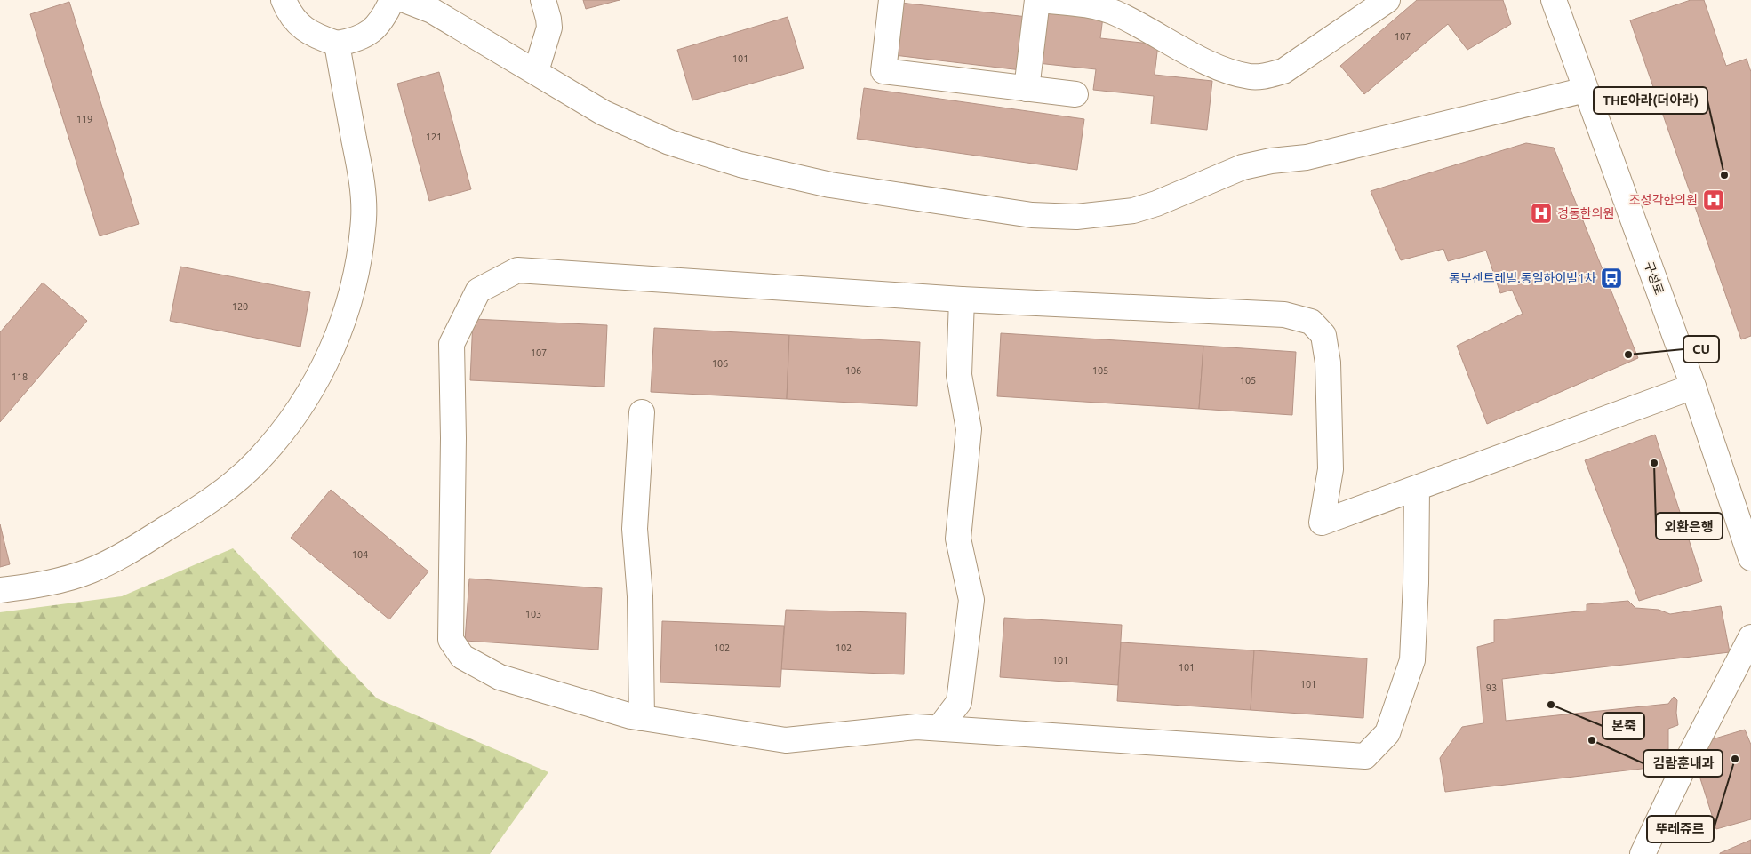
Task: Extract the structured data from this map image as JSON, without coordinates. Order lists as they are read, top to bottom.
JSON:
{
  "streets": {
    "main road": ["구성로"]
  },
  "places": {
    "other": [
      "THE아라(더아라)",
      "CU",
      "외환은행",
      "본죽",
      "김람훈내과",
      "뚜레쥬르"
    ],
    "hospital": ["조성각한의원", "경동한의원"],
    "bus stop": ["동부센트레빌.동일하이빌1차"]
  },
  "house_numbers": [
    "107",
    "101",
    "119",
    "121",
    "120",
    "107",
    "106",
    "106",
    "105",
    "118",
    "105",
    "104",
    "103",
    "102",
    "102",
    "101",
    "101",
    "101",
    "93"
  ]
}
